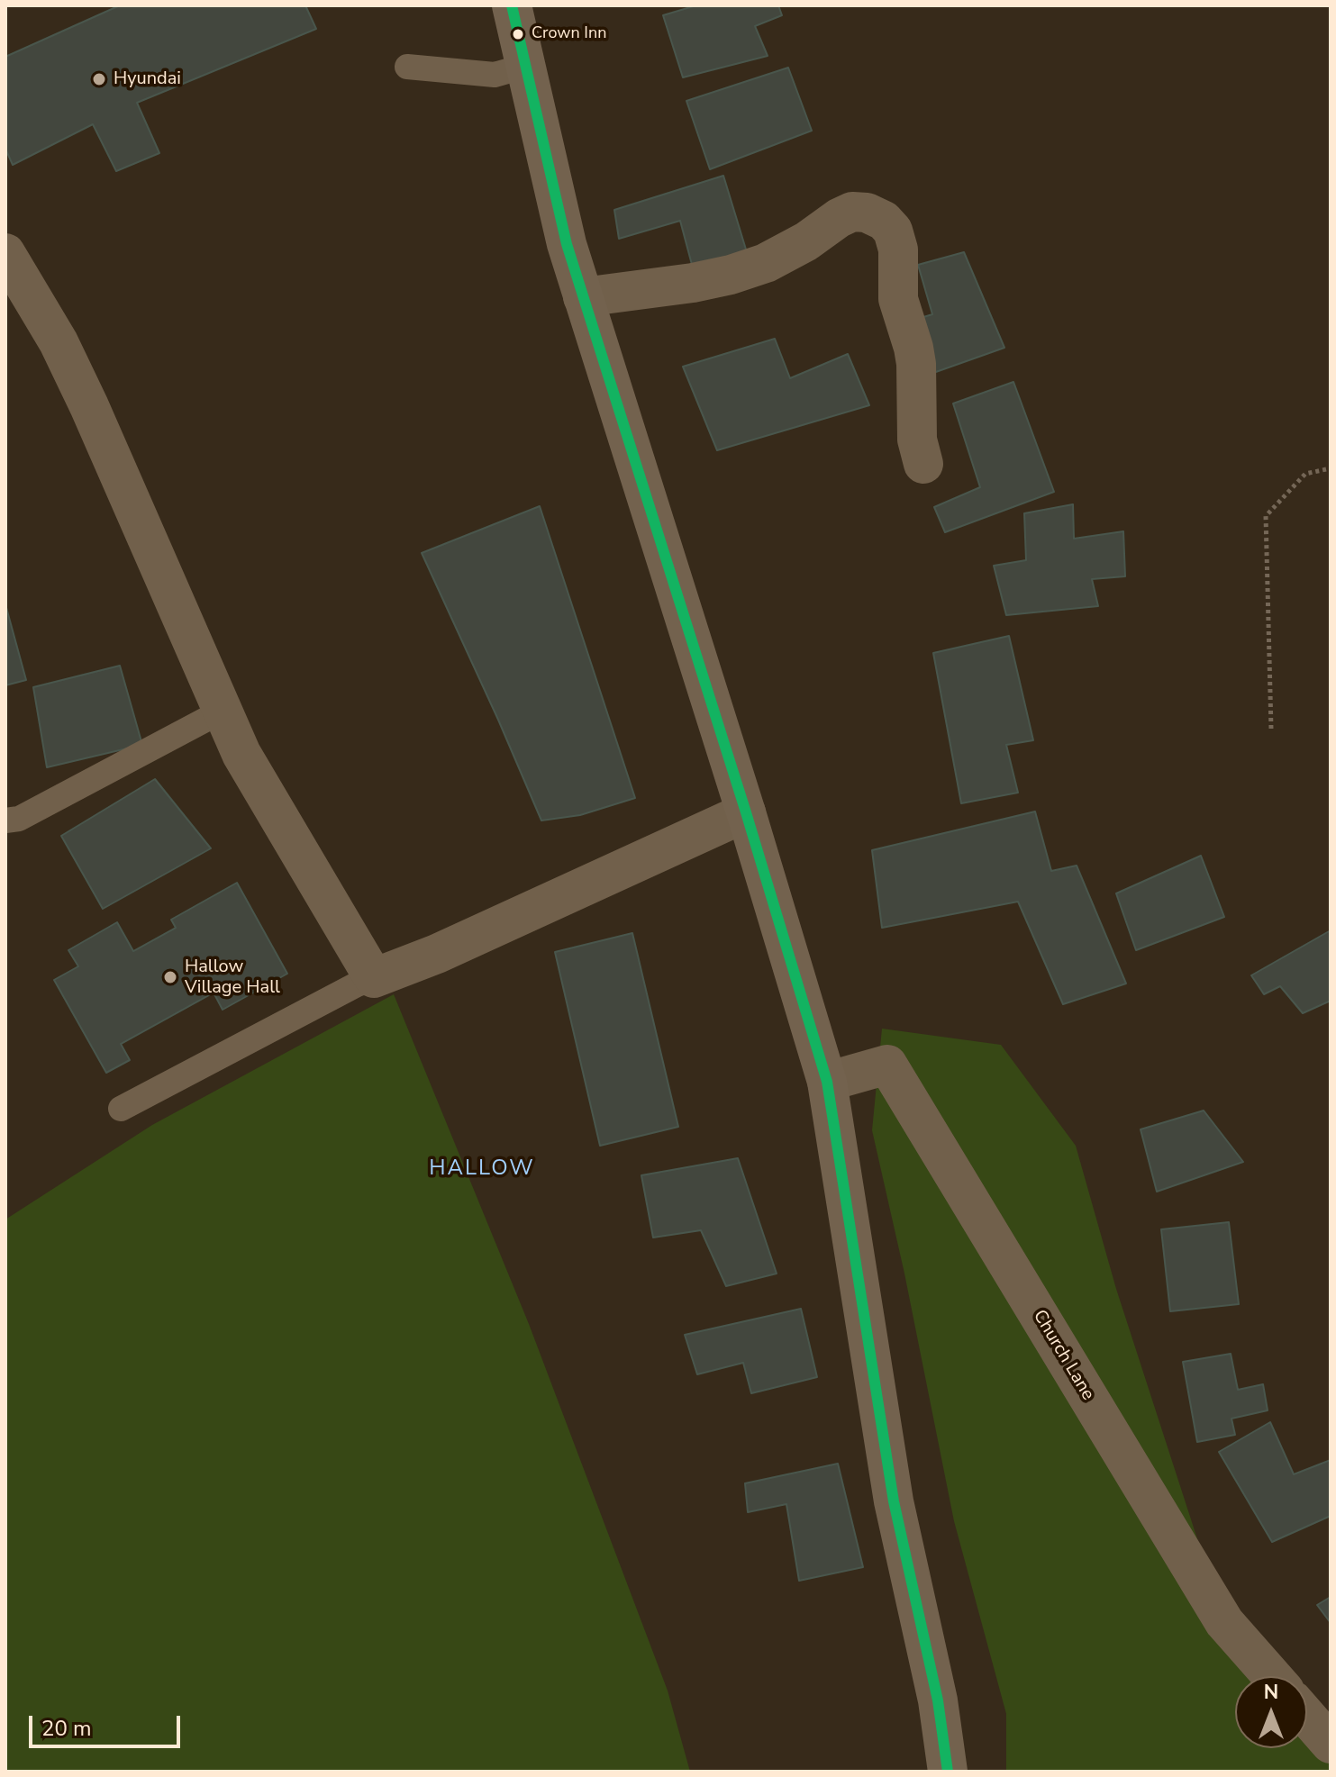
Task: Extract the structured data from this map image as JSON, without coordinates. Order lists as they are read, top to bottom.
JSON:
{
  "streets": {
    "street": ["Church Lane"]
  },
  "districts": ["HALLOW"],
  "places": ["Crown Inn", "Hyundai", "Hallow Village Hall"],
  "scale_bar": "20 m",
  "north": "top"
}
